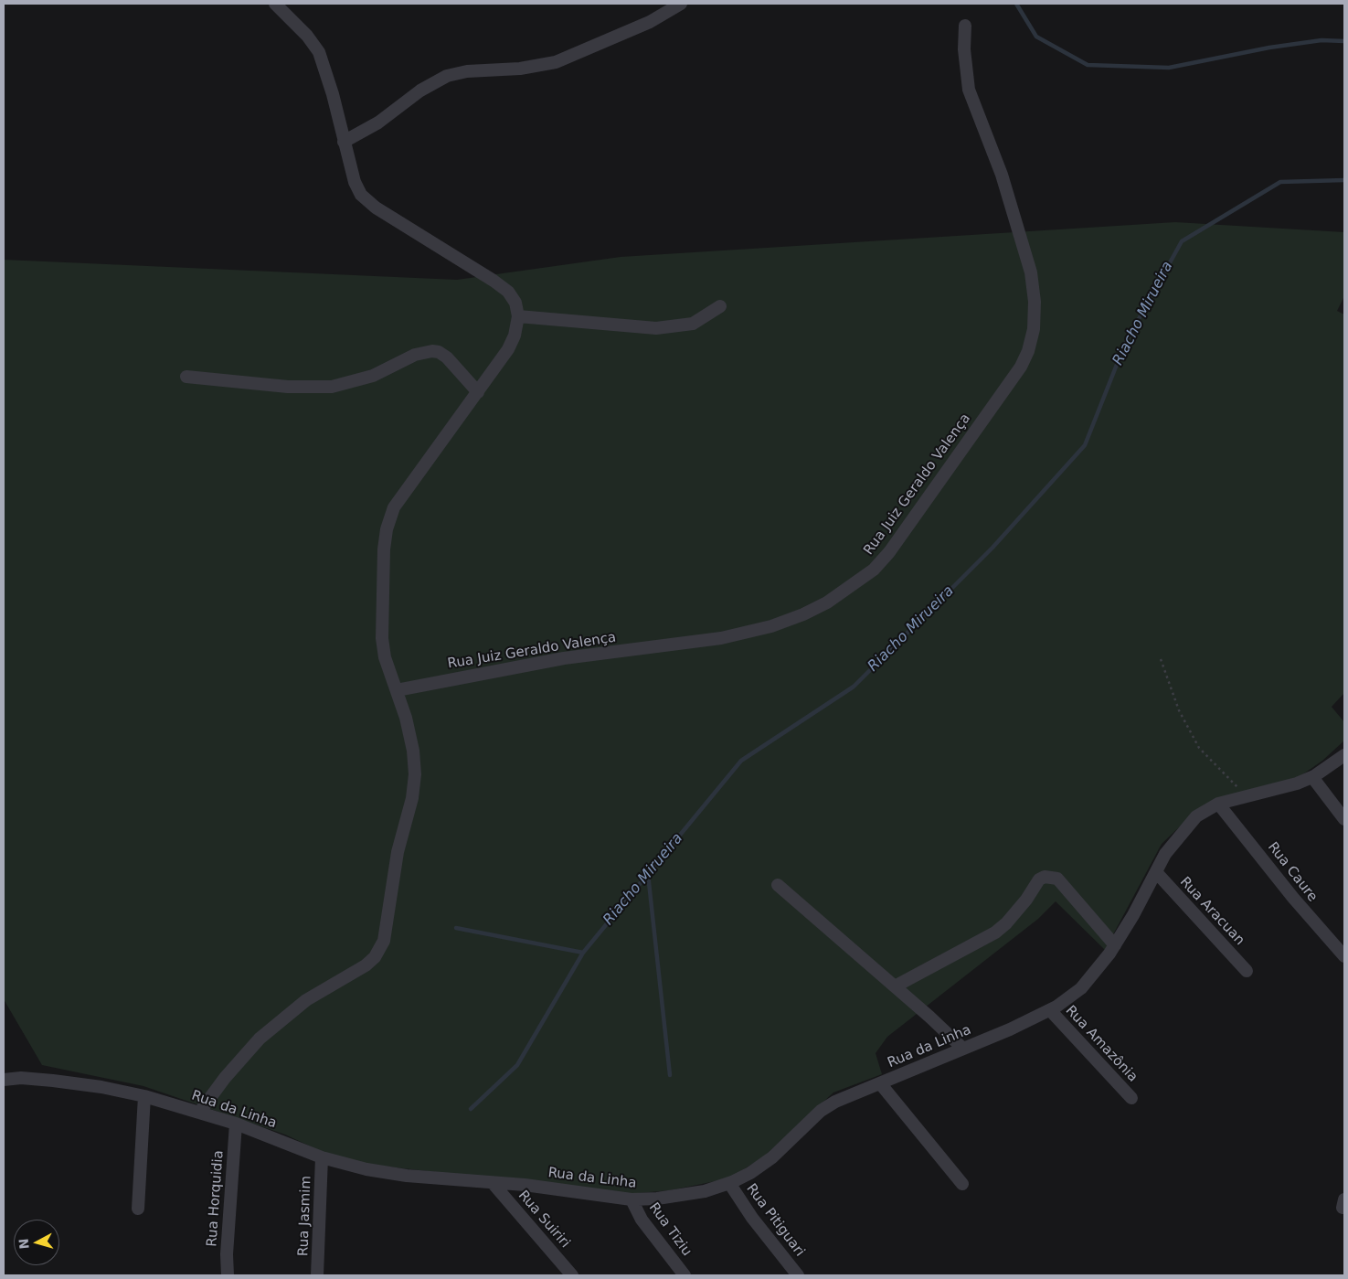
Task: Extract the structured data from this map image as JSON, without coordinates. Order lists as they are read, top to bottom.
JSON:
{
  "streets": {
    "street": [
      "Rua Juiz Geraldo Valença",
      "Rua Caure",
      "Rua Aracuan",
      "Rua Amazônia",
      "Rua da Linha",
      "Rua Horquidia",
      "Rua Jasmim",
      "Rua Suiriri",
      "Rua Pitiguari",
      "Rua Tiziu"
    ]
  },
  "crossings": [
    ["Rua Caure", "Rua da Linha"],
    ["Rua Aracuan", "Rua da Linha"],
    ["Rua Amazônia", "Rua da Linha"],
    ["Rua da Linha", "Rua Horquidia"],
    ["Rua da Linha", "Rua Jasmim"],
    ["Rua da Linha", "Rua Suiriri"],
    ["Rua da Linha", "Rua Pitiguari"],
    ["Rua da Linha", "Rua Tiziu"]
  ],
  "water": ["Riacho Mirueira"],
  "north": "left"
}
